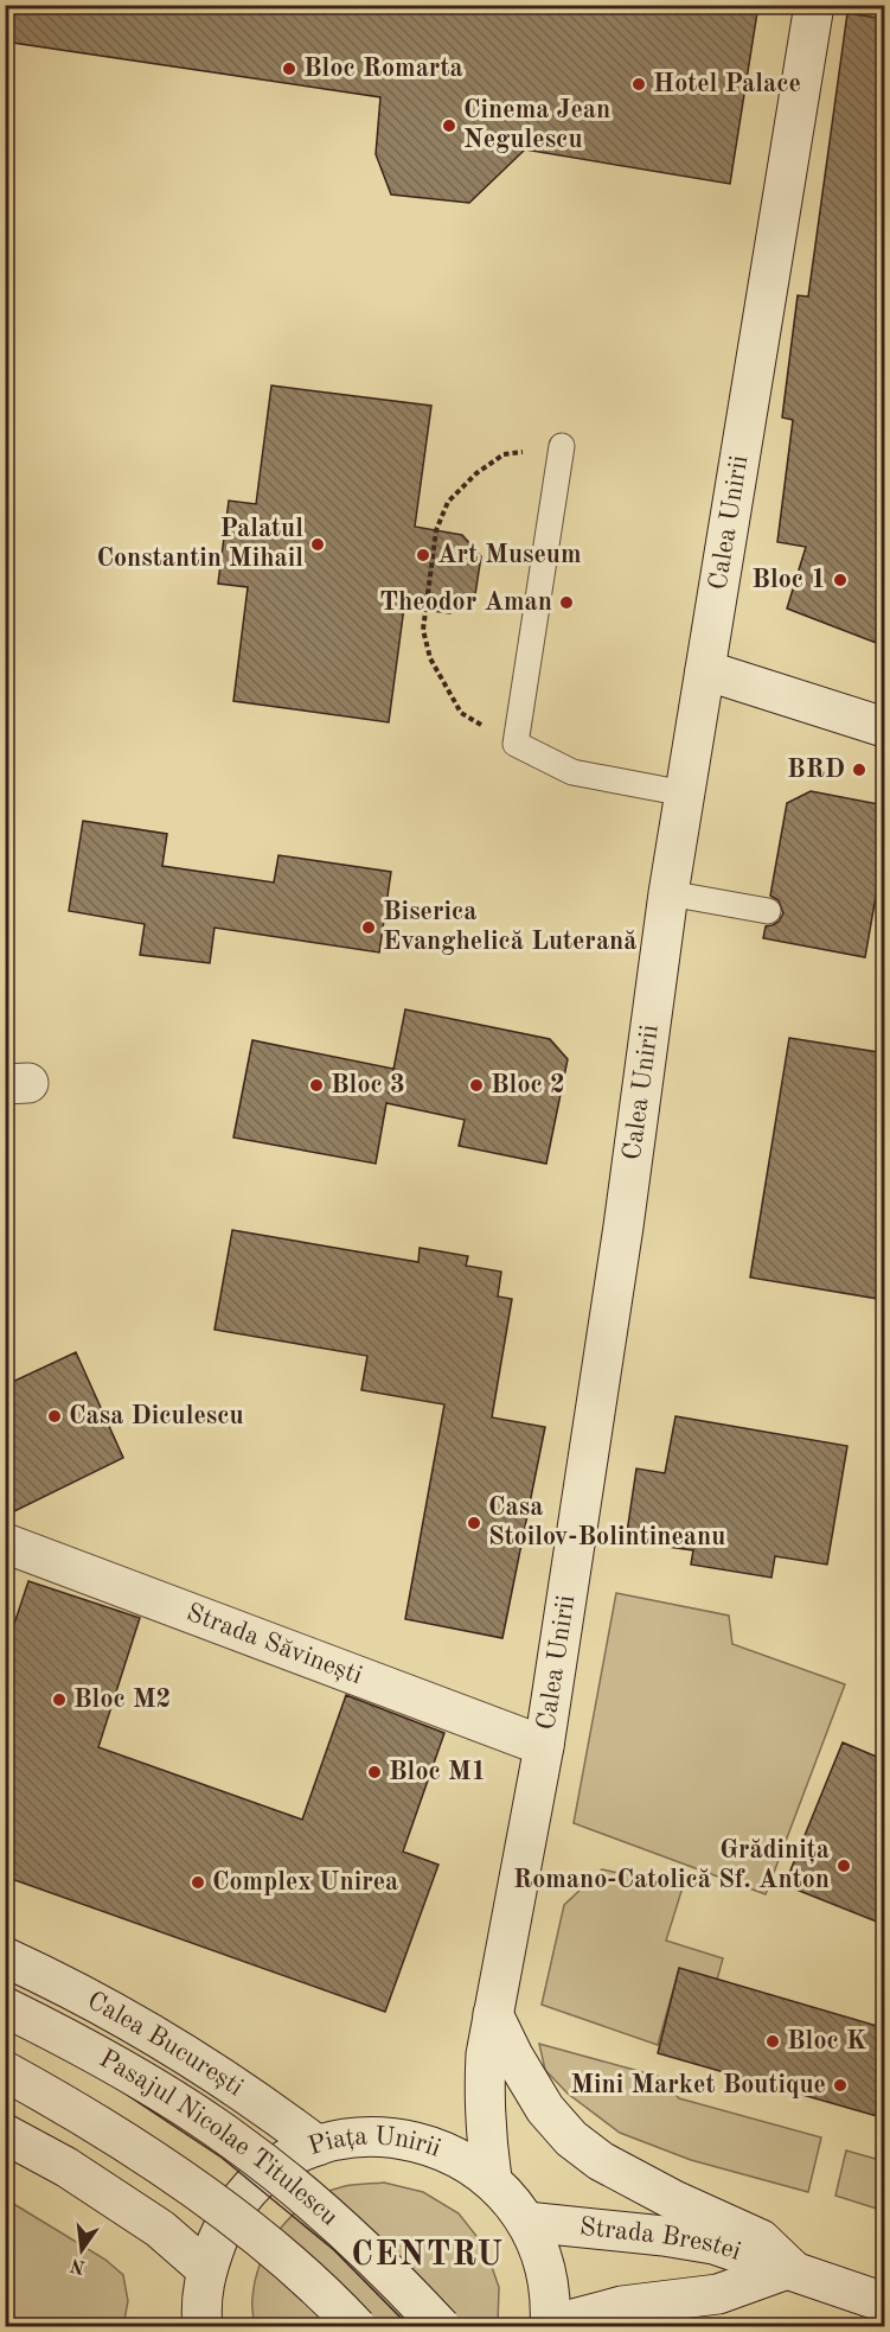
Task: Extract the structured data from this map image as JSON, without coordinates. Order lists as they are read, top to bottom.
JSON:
{
  "streets": {
    "main road": [
      "Calea Unirii",
      "Strada Săvinești",
      "Calea București",
      "Pasajul Nicolae Titulescu",
      "Piața Unirii",
      "Strada Brestei"
    ]
  },
  "crossings": [
    ["Calea Unirii", "Strada Săvinești"],
    ["Calea Unirii", "Piața Unirii"],
    ["Calea București", "Piața Unirii"],
    ["Piața Unirii", "Strada Brestei"]
  ],
  "districts": ["CENTRU"],
  "places": [
    "Bloc Romarta",
    "Hotel Palace",
    "Cinema Jean Negulescu",
    "Palatul Constantin Mihail",
    "Art Museum",
    "Bloc 1",
    "Theodor Aman",
    "BRD",
    "Biserica Evanghelică Luterană",
    "Bloc 3",
    "Bloc 2",
    "Casa Diculescu",
    "Casa Stoilov-Bolintineanu",
    "Bloc M2",
    "Bloc M1",
    "Grădinița Romano-Catolică Sf. Anton",
    "Complex Unirea",
    "Bloc K",
    "Mini Market Boutique"
  ],
  "north": "bottom"
}
